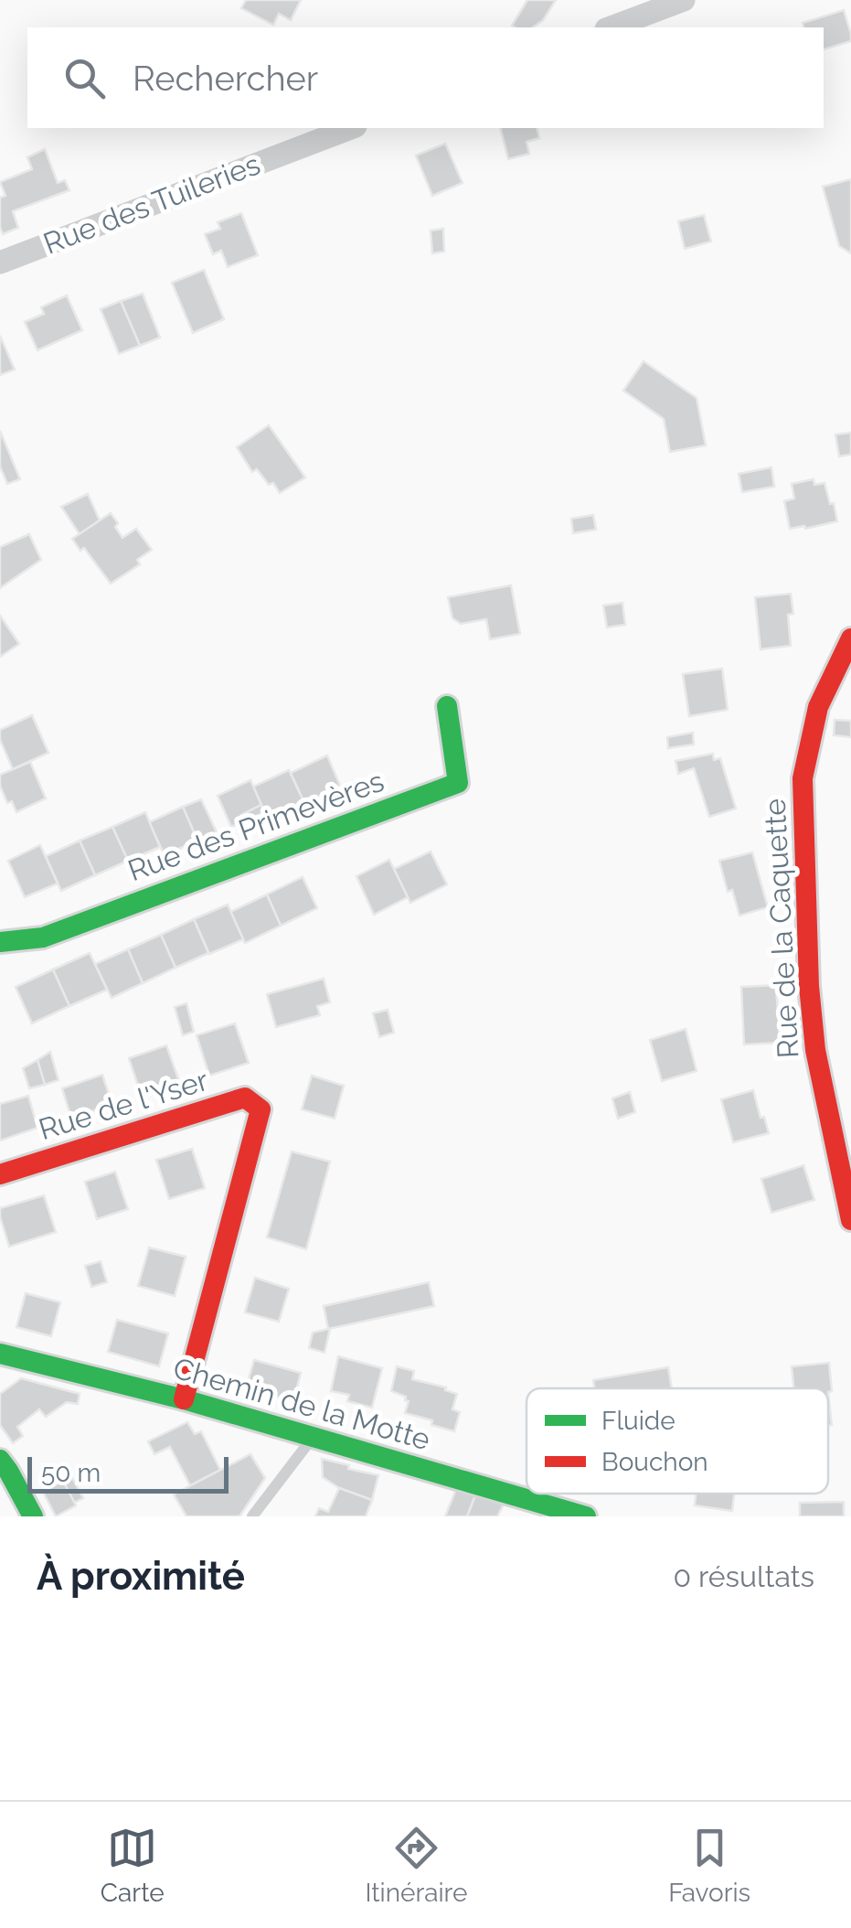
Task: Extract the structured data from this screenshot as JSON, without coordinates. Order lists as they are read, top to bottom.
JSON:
{
  "streets": {
    "street": [
      "Rue des Tuileries",
      "Rue des Primevères",
      "Rue de la Caquette",
      "Rue de l'Yser",
      "Chemin de la Motte"
    ]
  },
  "crossings": [
    ["Rue de l'Yser", "Chemin de la Motte"]
  ],
  "legend": ["Fluide", "Bouchon"],
  "scale_bar": "50 m",
  "page": {
    "search": "Rechercher",
    "scale": "50 m",
    "heading": ["À proximité", "0 résultats"],
    "nav": ["Carte", "Itinéraire", "Favoris"]
  }
}
